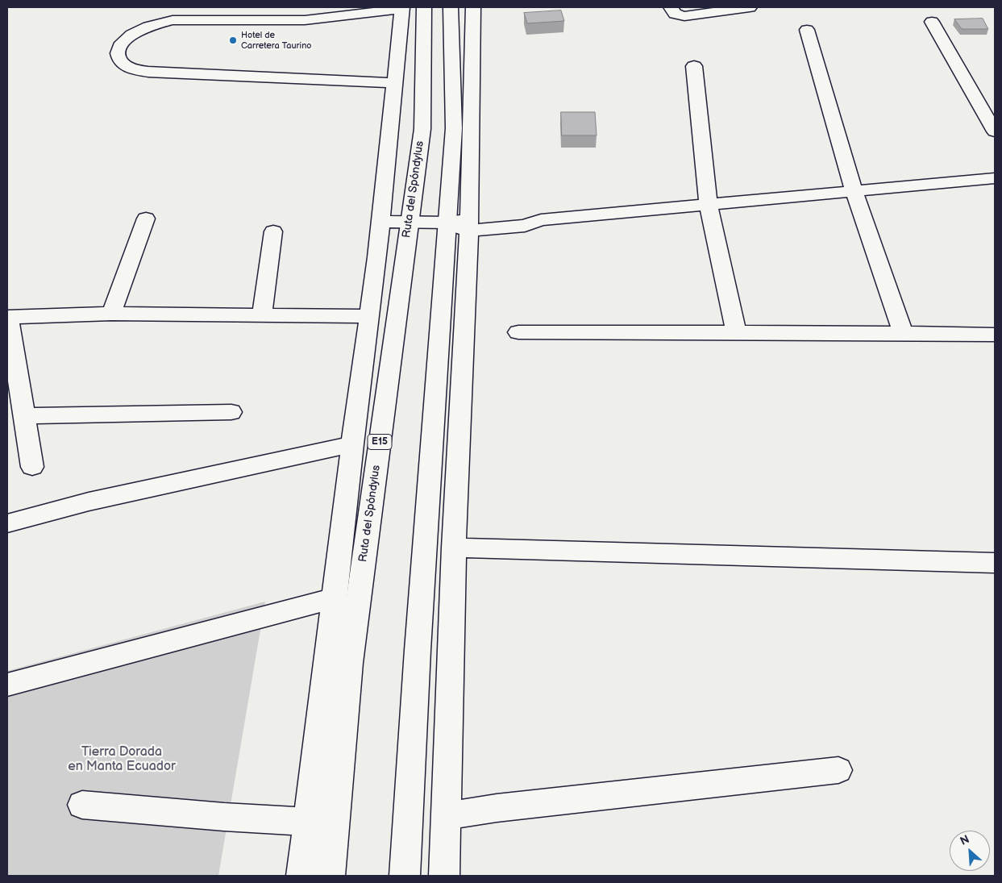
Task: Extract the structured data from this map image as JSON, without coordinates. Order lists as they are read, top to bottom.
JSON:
{
  "streets": {
    "main road": ["Ruta del Spóndylus", "E15"]
  },
  "parks": ["Tierra Dorada en Manta Ecuador"],
  "places": ["Hotel de Carretera Taurino"],
  "north": "top left"
}
